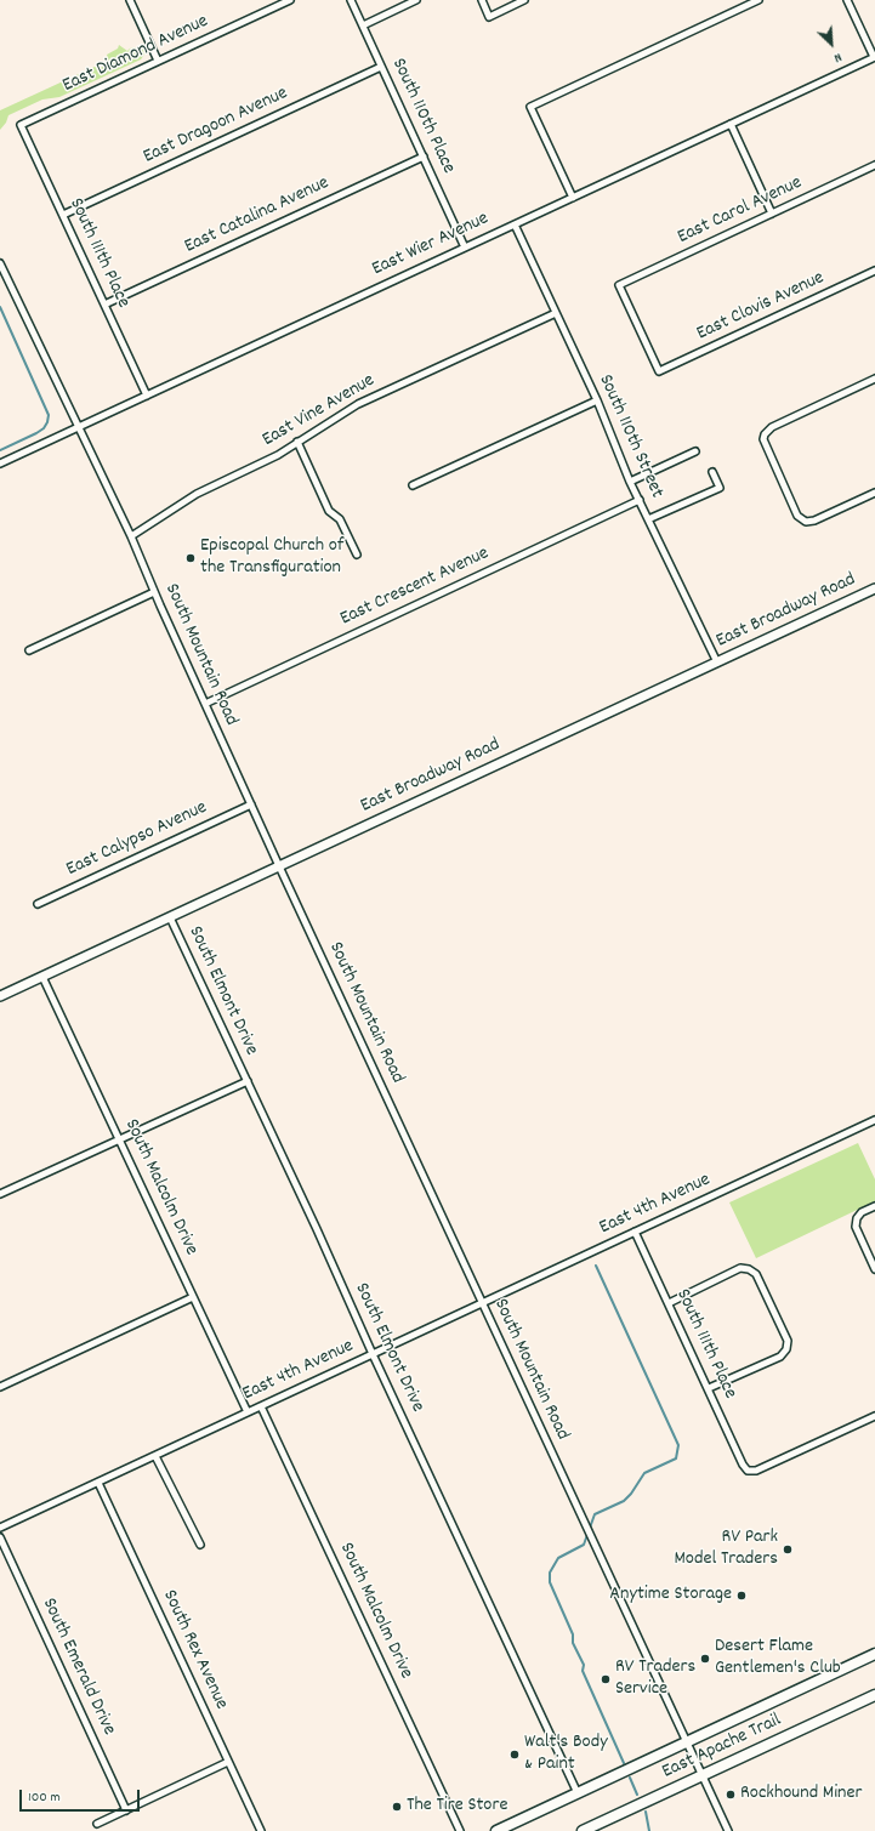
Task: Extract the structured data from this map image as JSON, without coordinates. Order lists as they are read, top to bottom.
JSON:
{
  "streets": {
    "main road": ["East Broadway Road", "East Apache Trail"],
    "street": [
      "East Diamond Avenue",
      "South 110th Place",
      "East Dragoon Avenue",
      "East Carol Avenue",
      "East Catalina Avenue",
      "East Wier Avenue",
      "South 111th Place",
      "East Clovis Avenue",
      "East Vine Avenue",
      "South 110th Street",
      "East Crescent Avenue",
      "South Mountain Road",
      "East Calypso Avenue",
      "South Elmont Drive",
      "South Malcolm Drive",
      "East 4th Avenue",
      "South Rex Avenue",
      "South Emerald Drive"
    ]
  },
  "crossings": [
    ["East Diamond Avenue", "South 111th Place"],
    ["South 110th Place", "East Dragoon Avenue"],
    ["South 110th Place", "East Catalina Avenue"],
    ["South 110th Place", "East Wier Avenue"],
    ["East Dragoon Avenue", "South 111th Place"],
    ["East Carol Avenue", "East Clovis Avenue"],
    ["East Catalina Avenue", "South 111th Place"],
    ["East Wier Avenue", "South 111th Place"],
    ["East Wier Avenue", "South 110th Street"],
    ["East Wier Avenue", "South Mountain Road"],
    ["South 111th Place", "East 4th Avenue"],
    ["East Vine Avenue", "South 110th Street"],
    ["East Vine Avenue", "South Mountain Road"],
    ["South 110th Street", "East Crescent Avenue"],
    ["South 110th Street", "East Broadway Road"],
    ["East Crescent Avenue", "South Mountain Road"],
    ["East Broadway Road", "South Mountain Road"],
    ["East Broadway Road", "South Elmont Drive"],
    ["East Broadway Road", "South Malcolm Drive"],
    ["South Mountain Road", "East Calypso Avenue"],
    ["South Mountain Road", "East 4th Avenue"],
    ["South Mountain Road", "East Apache Trail"],
    ["South Elmont Drive", "East 4th Avenue"],
    ["South Elmont Drive", "East Apache Trail"],
    ["South Malcolm Drive", "East 4th Avenue"],
    ["East 4th Avenue", "South Rex Avenue"]
  ],
  "places": [
    "Episcopal Church of the Transfiguration",
    "RV Park Model Traders",
    "Anytime Storage",
    "Desert Flame Gentlemen's Club",
    "RV Traders Service",
    "Walt's Body & Paint",
    "Rockhound Miner",
    "The Tire Store"
  ],
  "scale_bar": "100 m",
  "north": "bottom right"
}
